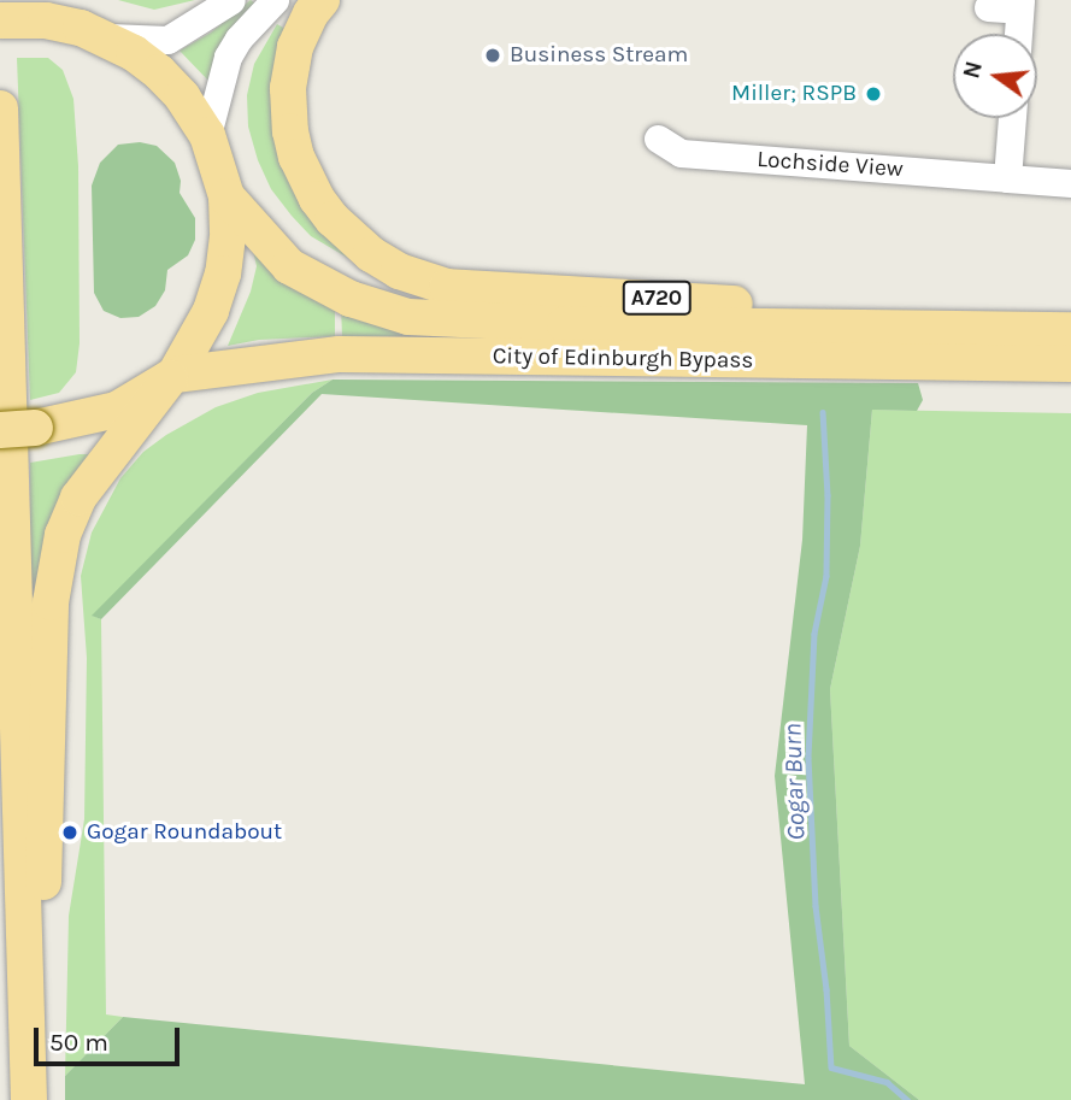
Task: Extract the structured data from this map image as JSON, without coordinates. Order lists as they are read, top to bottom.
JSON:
{
  "streets": {
    "main road": ["A720", "City of Edinburgh Bypass"],
    "street": ["Lochside View"]
  },
  "crossings": [
    ["A720", "City of Edinburgh Bypass"]
  ],
  "water": ["Gogar Burn"],
  "places": ["Business Stream", "Miller; RSPB", "Gogar Roundabout"],
  "scale_bar": "50 m",
  "north": "left"
}
